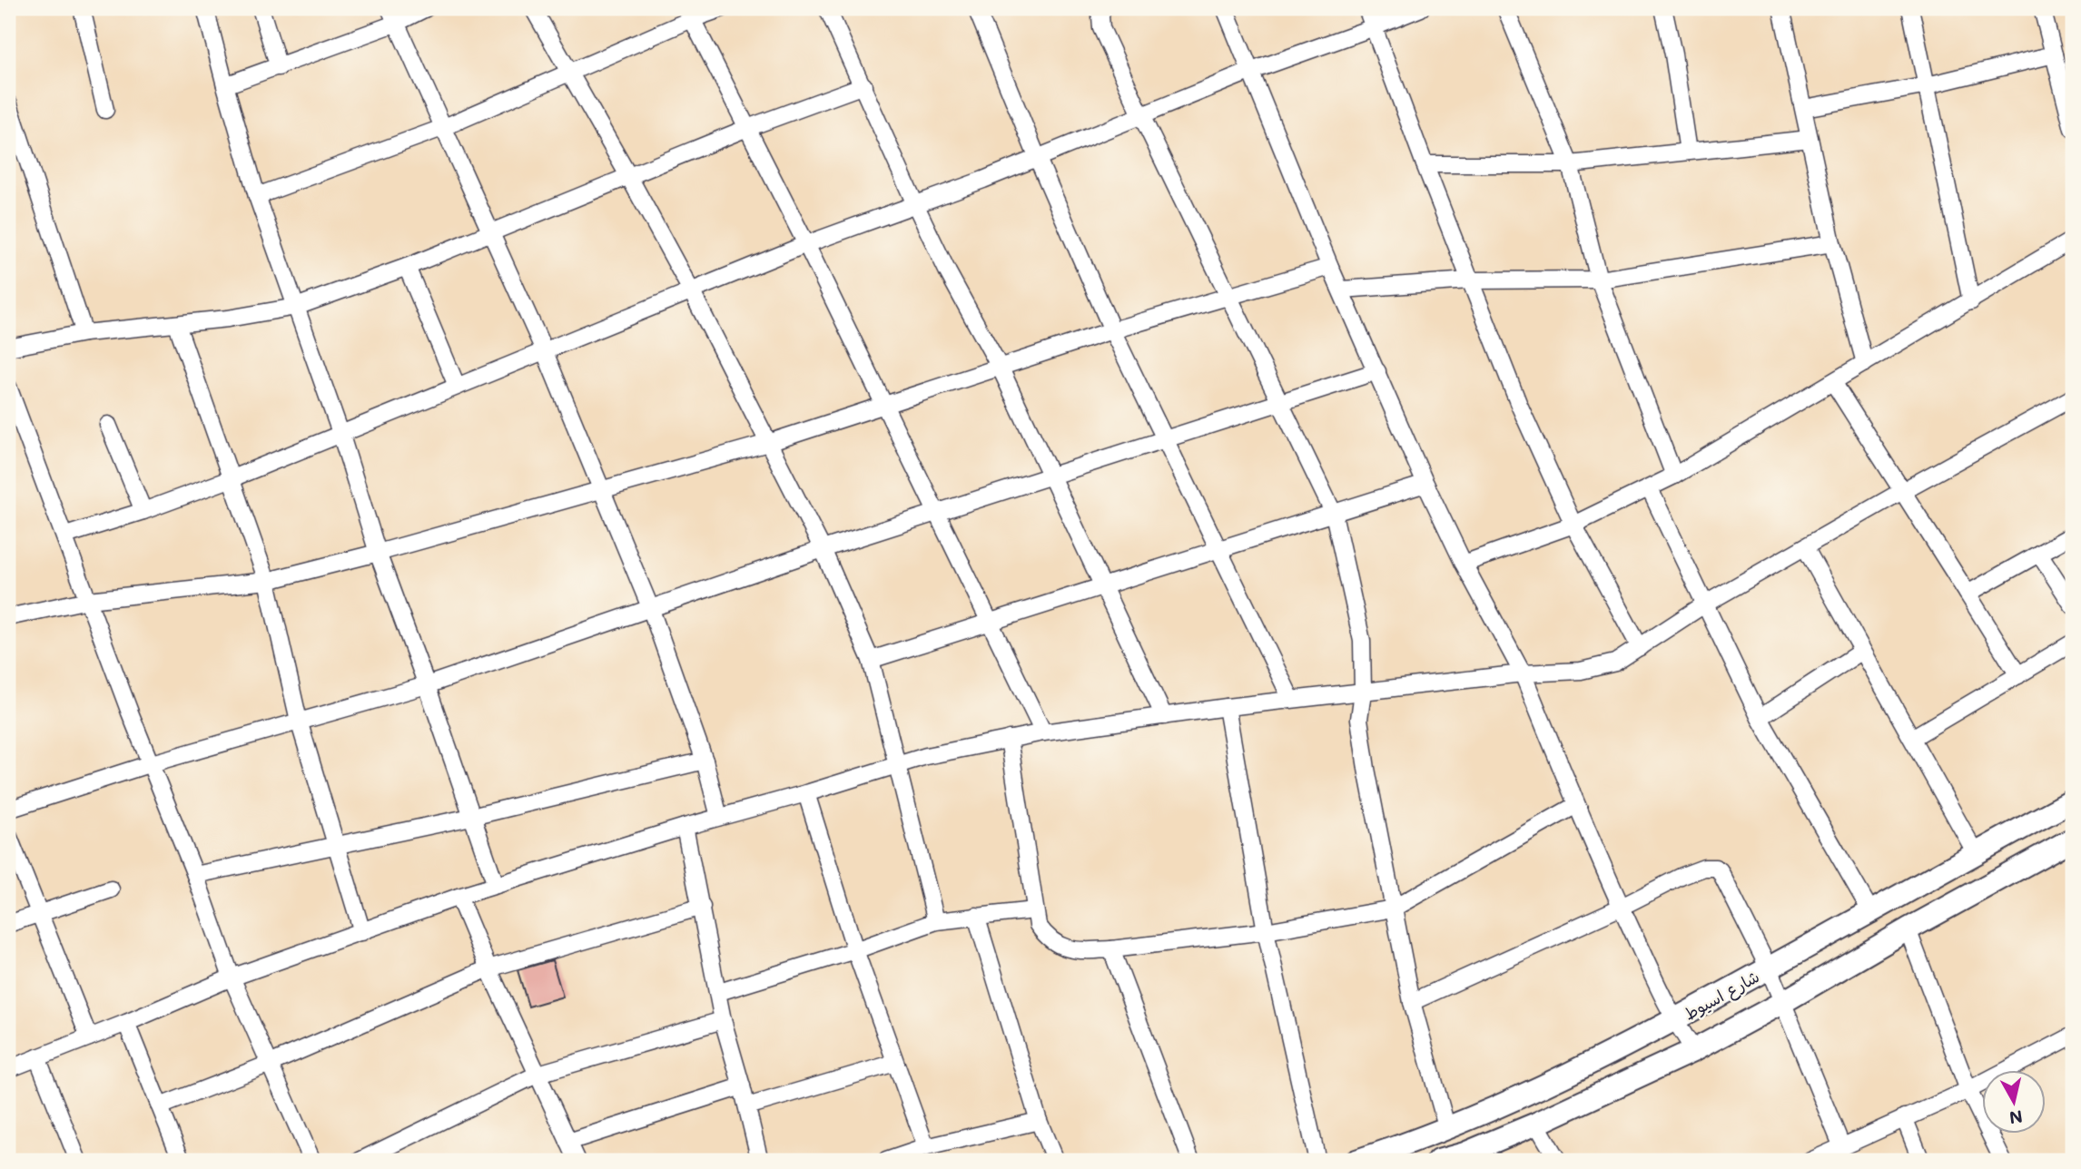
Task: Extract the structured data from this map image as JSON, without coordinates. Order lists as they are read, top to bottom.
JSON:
{
  "streets": {
    "street": ["شارع اسيوط"]
  },
  "north": "bottom"
}
